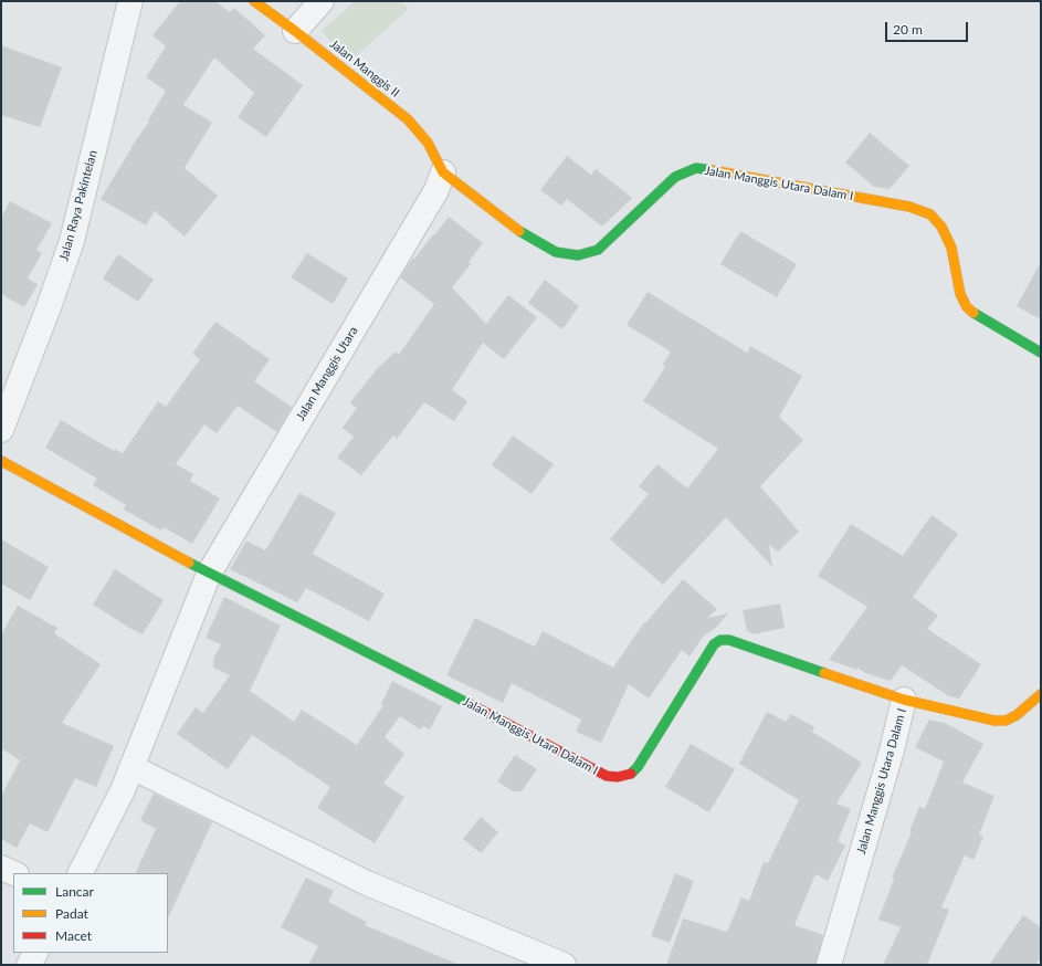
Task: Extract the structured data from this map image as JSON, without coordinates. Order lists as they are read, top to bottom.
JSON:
{
  "streets": {
    "street": [
      "Jalan Manggis II",
      "Jalan Manggis Utara Dalam I",
      "Jalan Raya Pakintelan",
      "Jalan Manggis Utara"
    ]
  },
  "crossings": [
    ["Jalan Manggis II", "Jalan Manggis Utara Dalam I"],
    ["Jalan Manggis II", "Jalan Manggis Utara"],
    ["Jalan Manggis Utara Dalam I", "Jalan Manggis Utara"]
  ],
  "legend": ["Lancar", "Padat", "Macet"],
  "scale_bar": "20 m"
}
